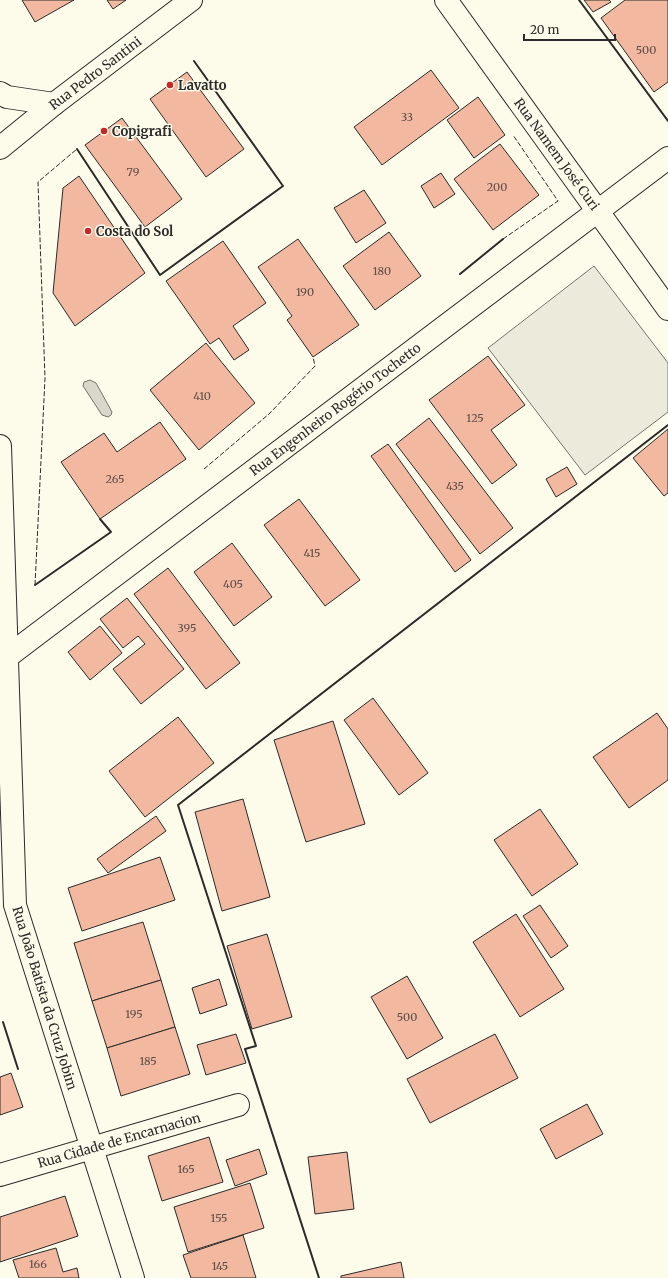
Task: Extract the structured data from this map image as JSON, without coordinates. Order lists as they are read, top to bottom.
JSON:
{
  "streets": {
    "street": [
      "Rua Pedro Santini",
      "Rua Namem José Curi",
      "Rua Engenheiro Rogério Tochetto",
      "Rua João Batista da Cruz Jobim",
      "Rua Cidade de Encarnacion"
    ]
  },
  "crossings": [
    ["Rua Namem José Curi", "Rua Engenheiro Rogério Tochetto"],
    ["Rua Engenheiro Rogério Tochetto", "Rua João Batista da Cruz Jobim"],
    ["Rua João Batista da Cruz Jobim", "Rua Cidade de Encarnacion"]
  ],
  "places": ["Lavatto", "Copigrafi", "Costa do Sol"],
  "house_numbers": [
    "500",
    "33",
    "79",
    "200",
    "180",
    "190",
    "410",
    "125",
    "265",
    "435",
    "415",
    "405",
    "395",
    "195",
    "500",
    "185",
    "165",
    "155",
    "166",
    "145"
  ],
  "scale_bar": "20 m"
}
